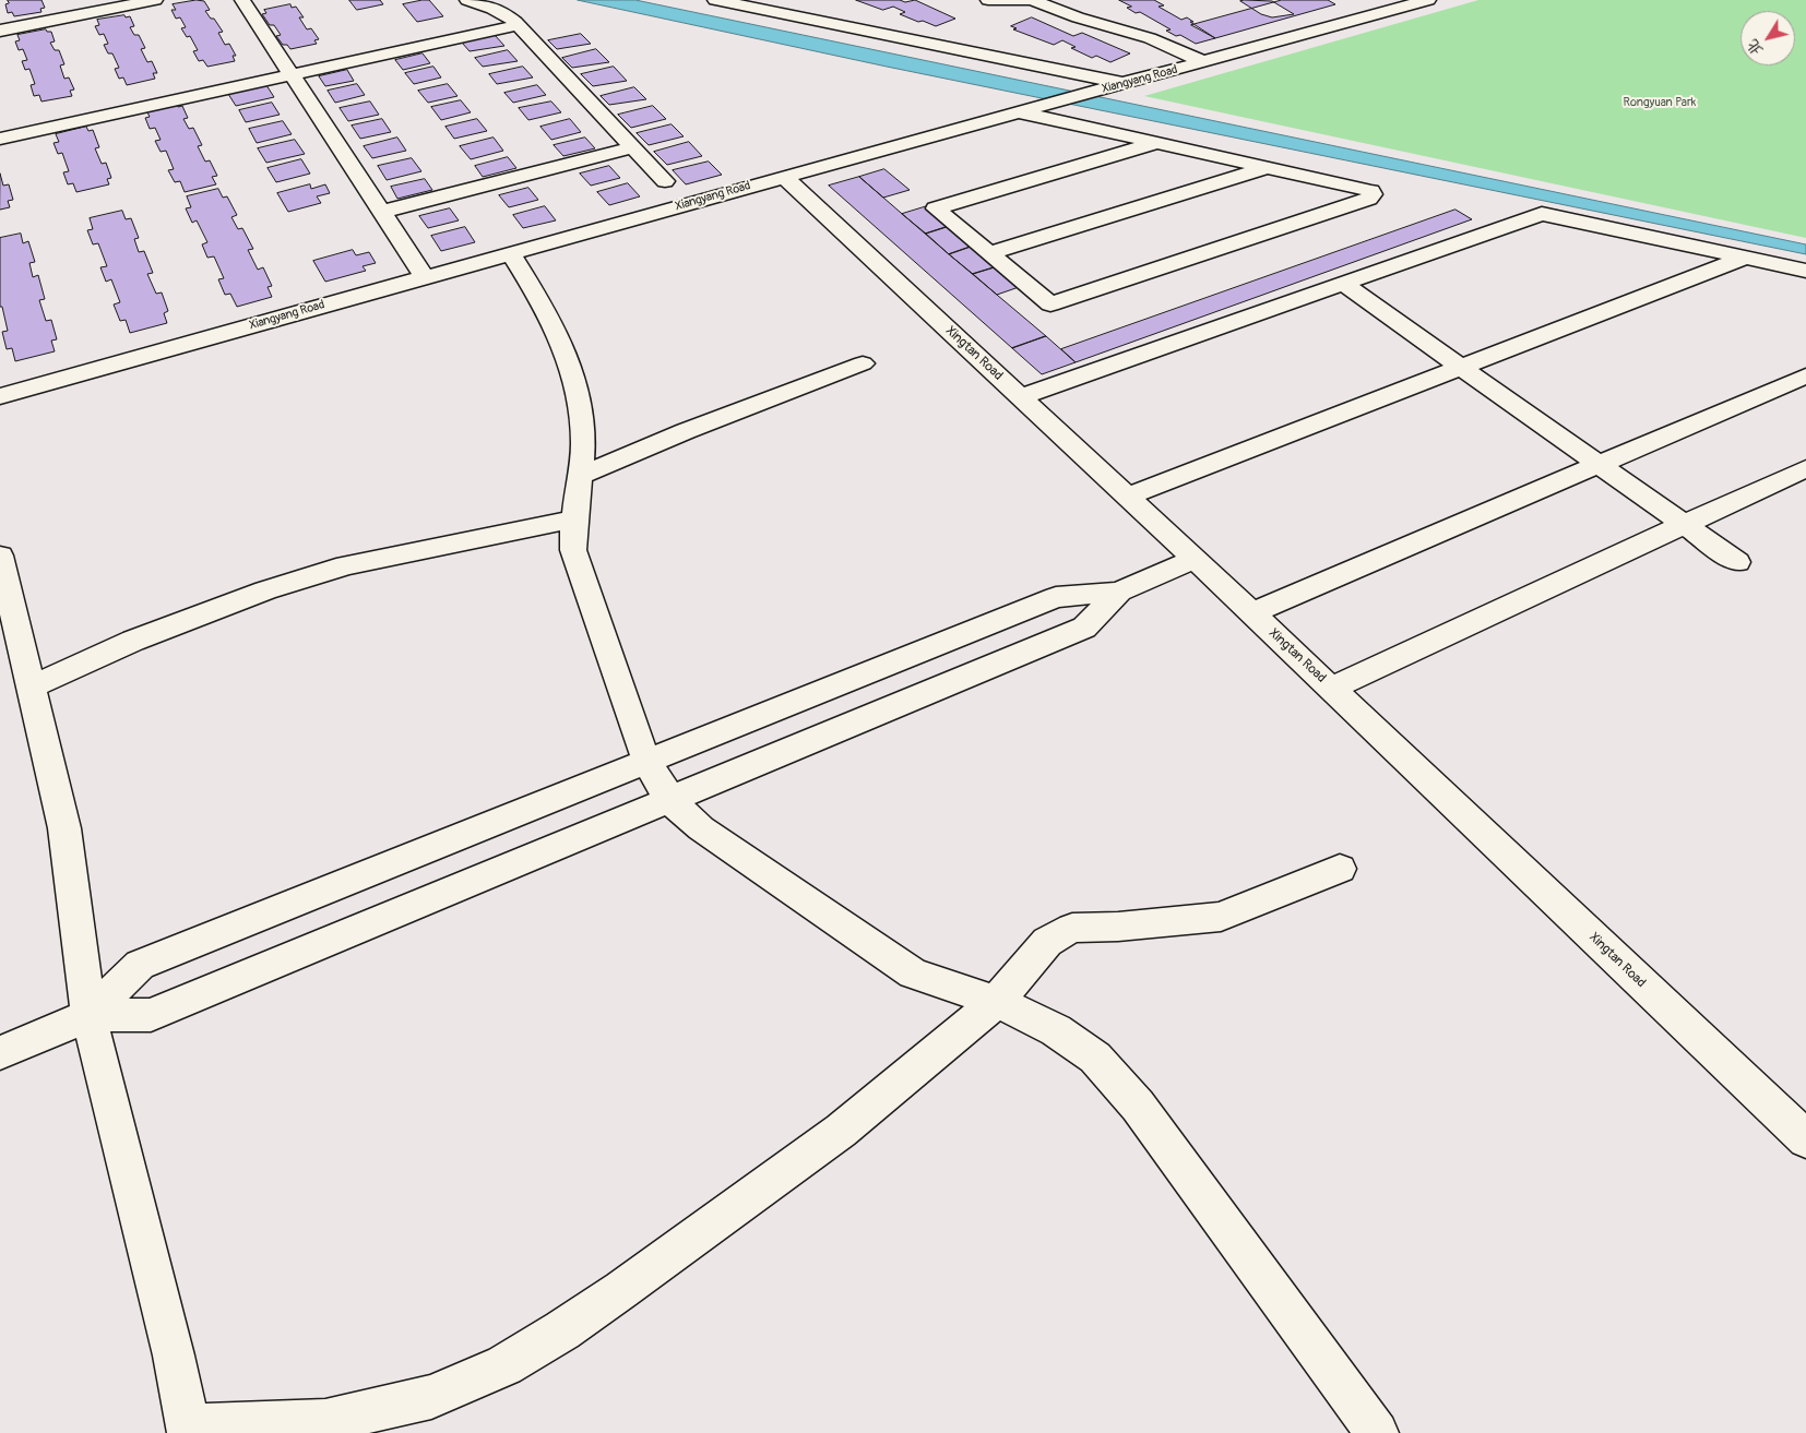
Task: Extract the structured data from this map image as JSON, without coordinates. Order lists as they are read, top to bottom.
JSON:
{
  "streets": {
    "street": ["Xiangyang Road", "Xingtan Road"]
  },
  "crossings": [
    ["Xiangyang Road", "Xingtan Road"]
  ],
  "parks": ["Rongyuan Park"],
  "north": "bottom left"
}
